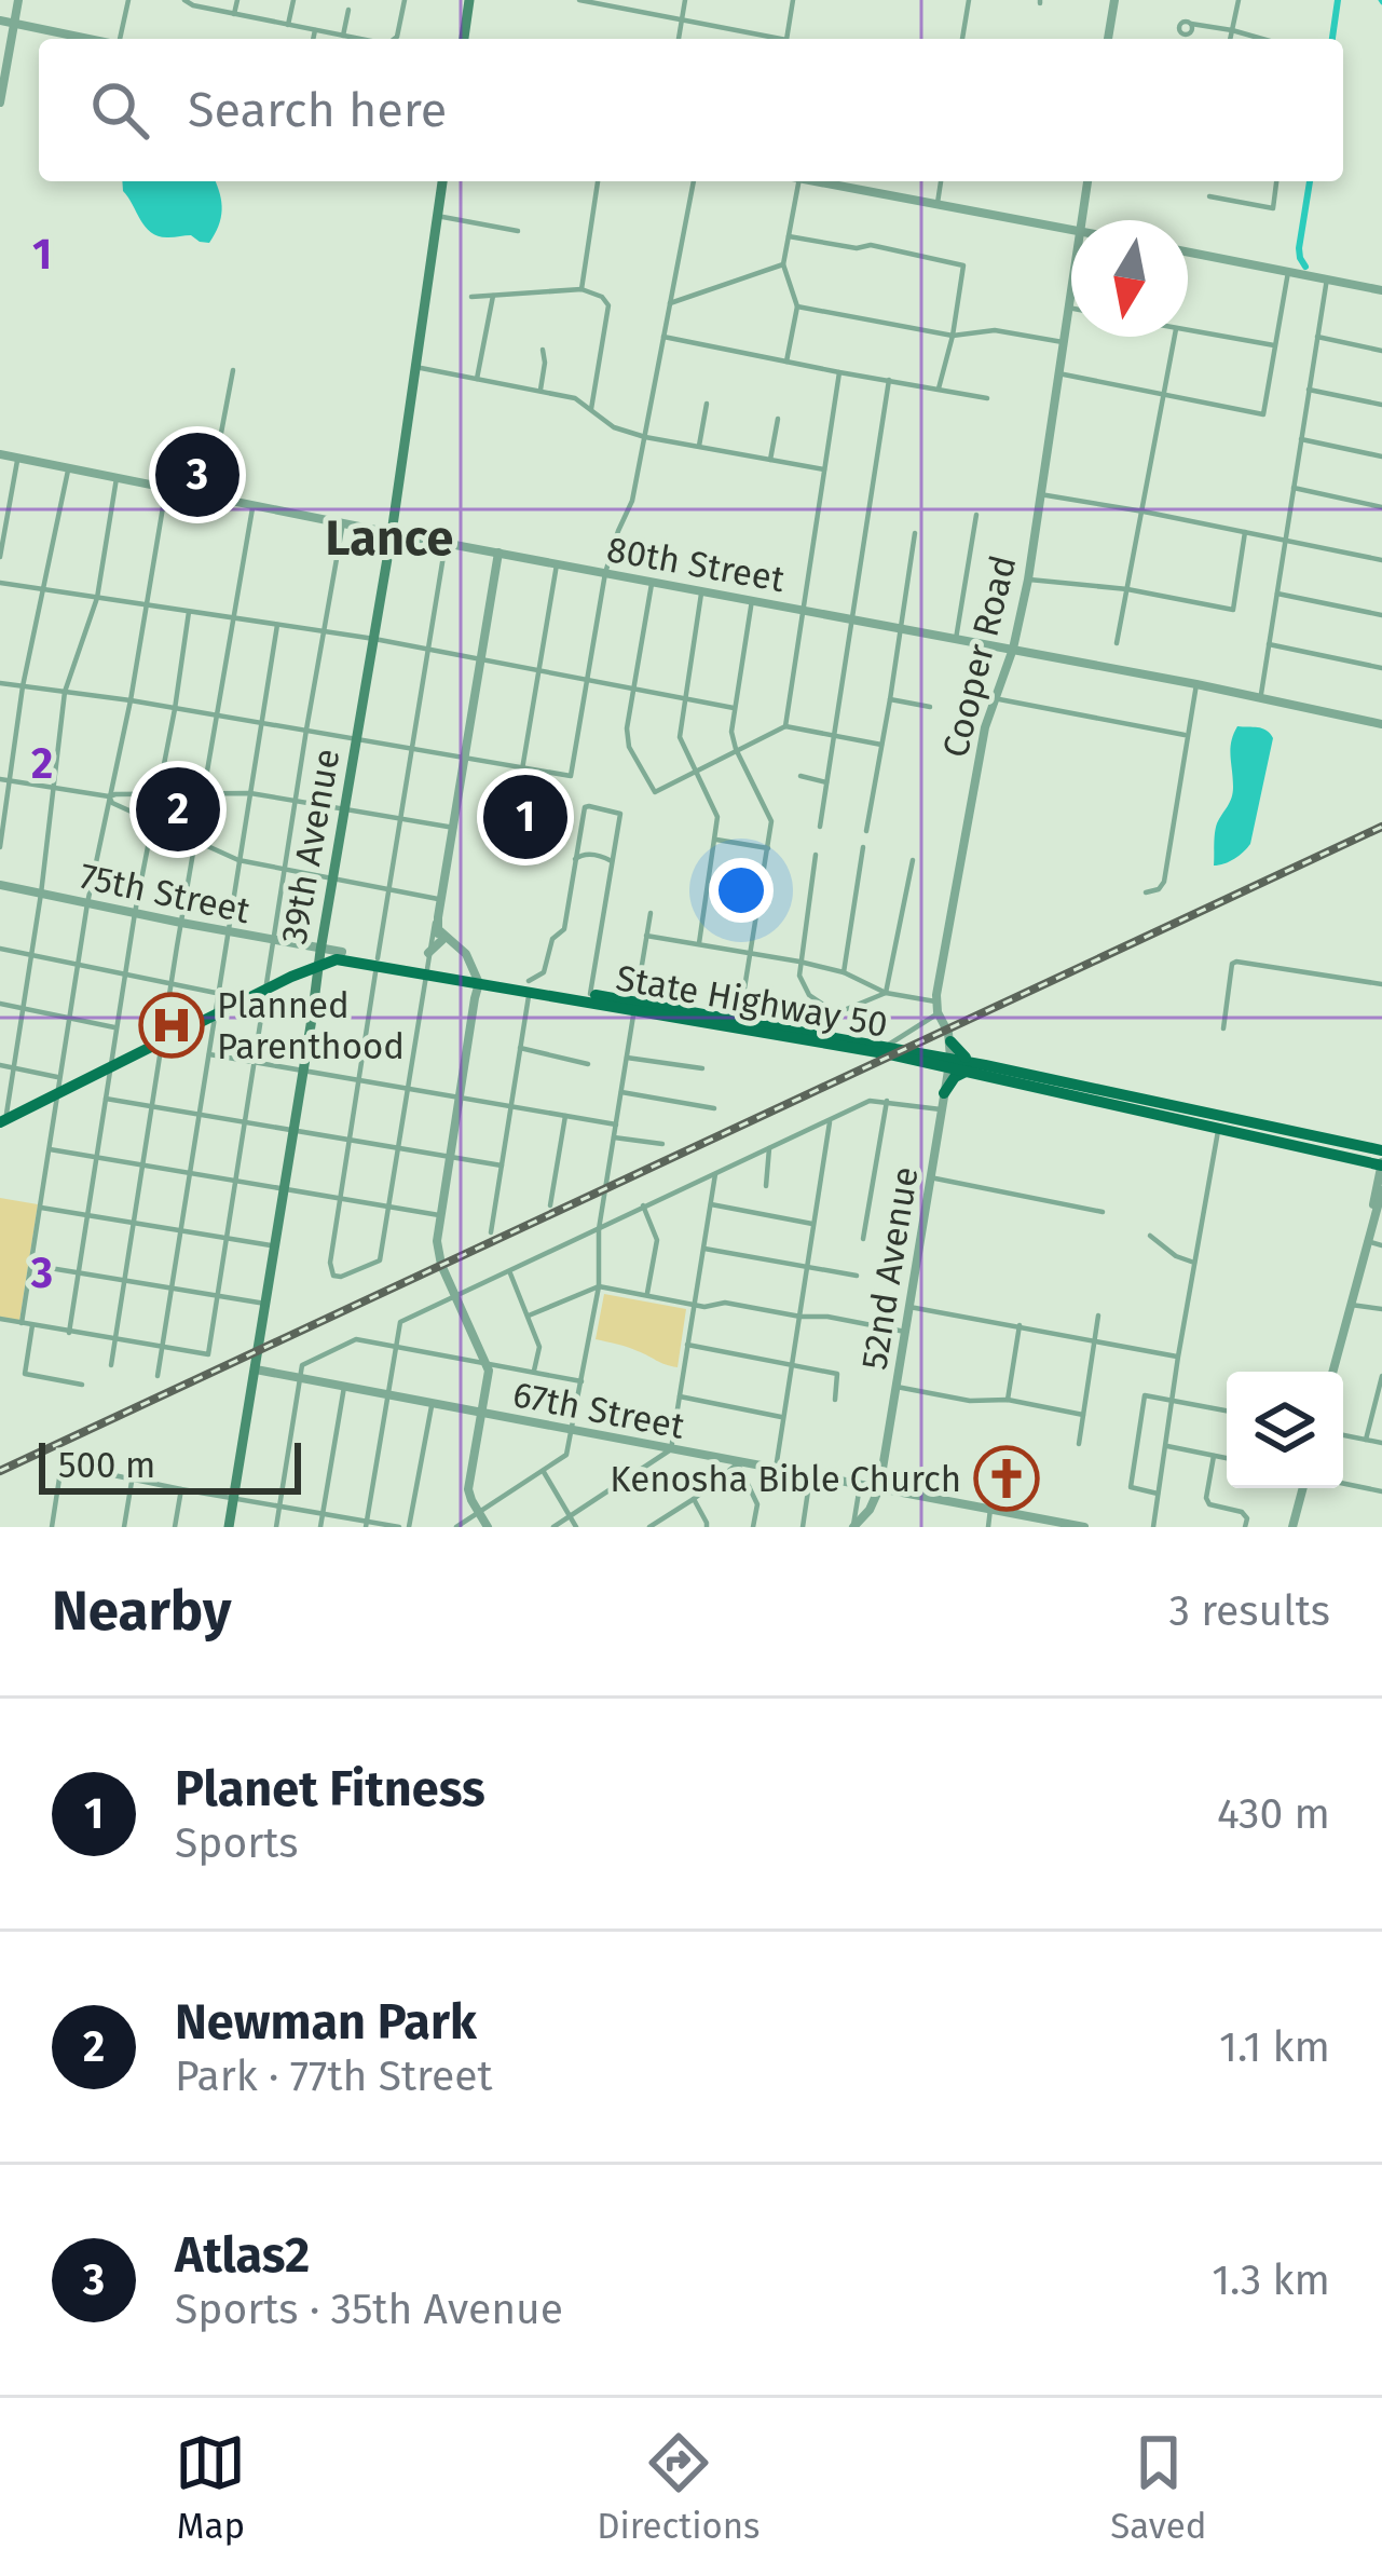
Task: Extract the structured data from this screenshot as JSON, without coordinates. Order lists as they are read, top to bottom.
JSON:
{
  "streets": {
    "main road": ["39th Avenue", "State Highway 50"],
    "street": [
      "80th Street",
      "Cooper Road",
      "75th Street",
      "52nd Avenue",
      "67th Street"
    ]
  },
  "crossings": [
    ["80th Street", "Cooper Road"],
    ["80th Street", "39th Avenue"],
    ["Cooper Road", "52nd Avenue"],
    ["39th Avenue", "75th Street"],
    ["39th Avenue", "State Highway 50"],
    ["39th Avenue", "67th Street"],
    ["75th Street", "State Highway 50"],
    ["State Highway 50", "52nd Avenue"],
    ["52nd Avenue", "67th Street"]
  ],
  "districts": ["Lance"],
  "places": {
    "hospital": ["Planned Parenthood"],
    "church": ["Kenosha Bible Church"]
  },
  "scale_bar": "500 m",
  "north": "bottom",
  "page": {
    "search": "Search here",
    "pins": ["3", "2", "1"],
    "scale": "500 m",
    "heading": ["Nearby", "3 results"],
    "list": [
      {
        "mark": "1",
        "name": "Planet Fitness",
        "note": "Sports",
        "value": "430 m"
      },
      {
        "mark": "2",
        "name": "Newman Park",
        "note": "Park · 77th Street",
        "value": "1.1 km"
      },
      {
        "mark": "3",
        "name": "Atlas2",
        "note": "Sports · 35th Avenue",
        "value": "1.3 km"
      }
    ],
    "nav": ["Map", "Directions", "Saved"]
  },
  "grid": {
    "rows": ["1", "2", "3"]
  }
}
